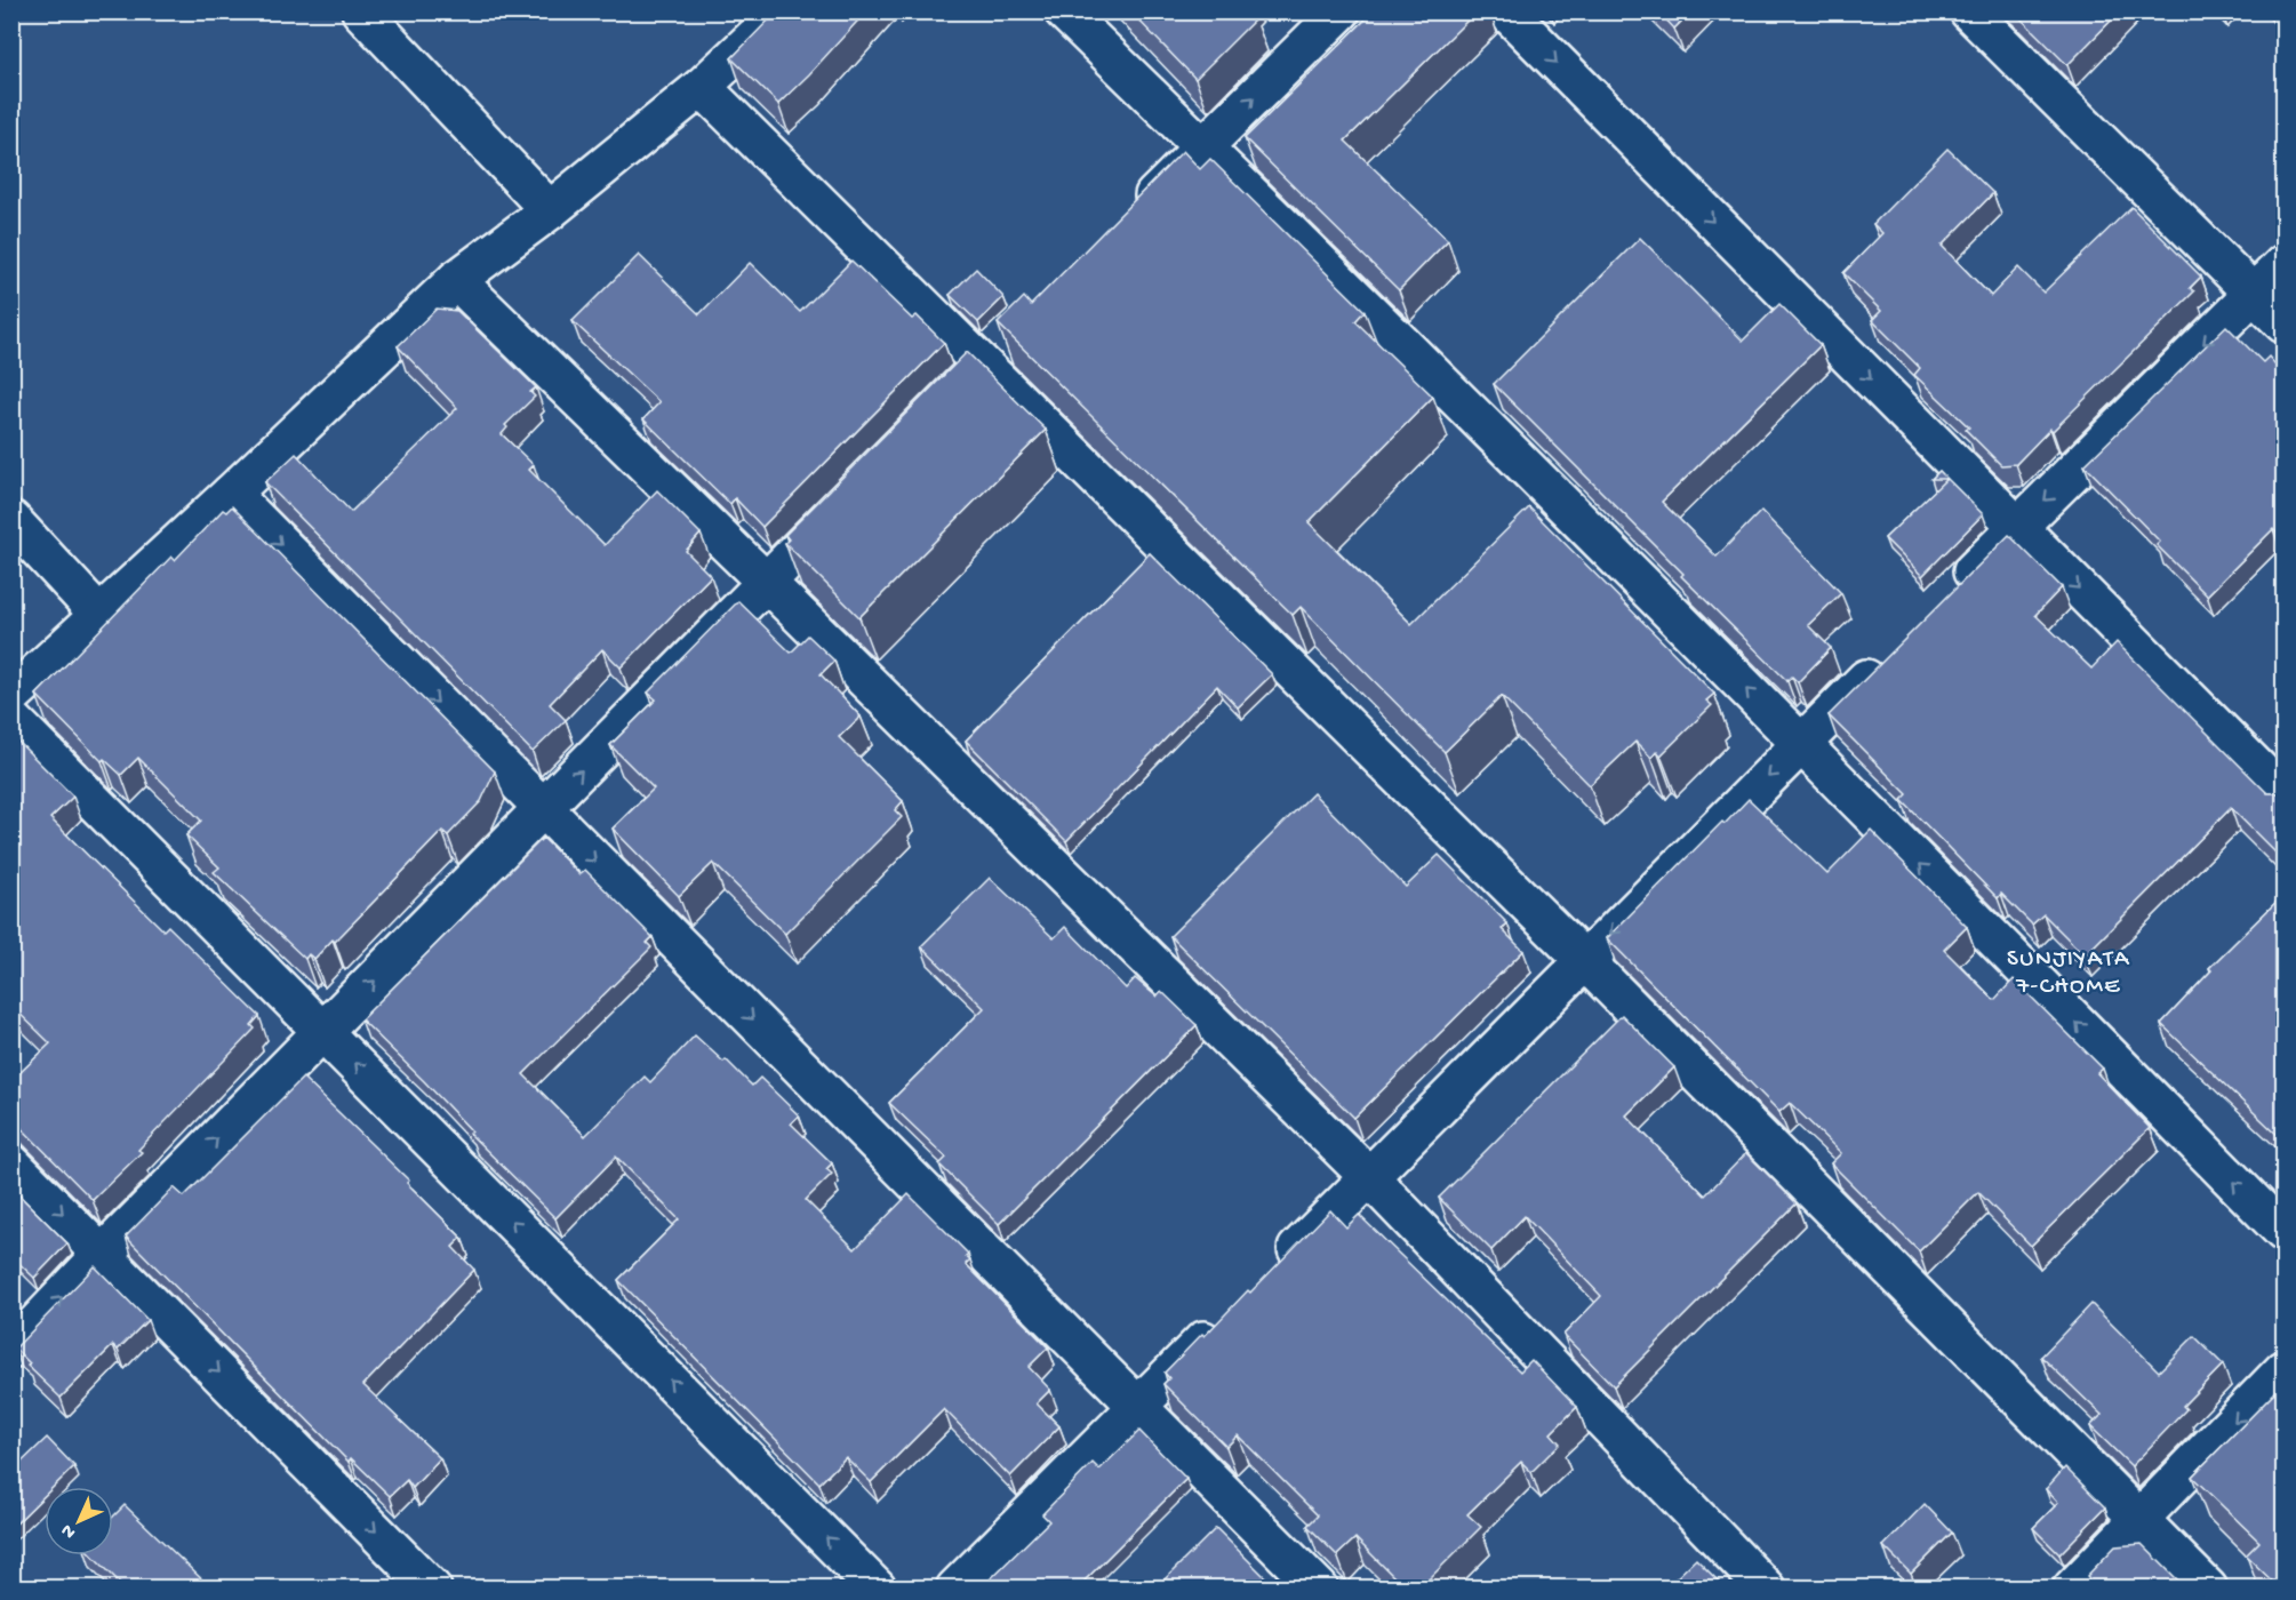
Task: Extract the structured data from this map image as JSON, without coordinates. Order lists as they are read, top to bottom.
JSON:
{
  "districts": ["SUNJIYATA 7-CHOME"],
  "north": "bottom left"
}
